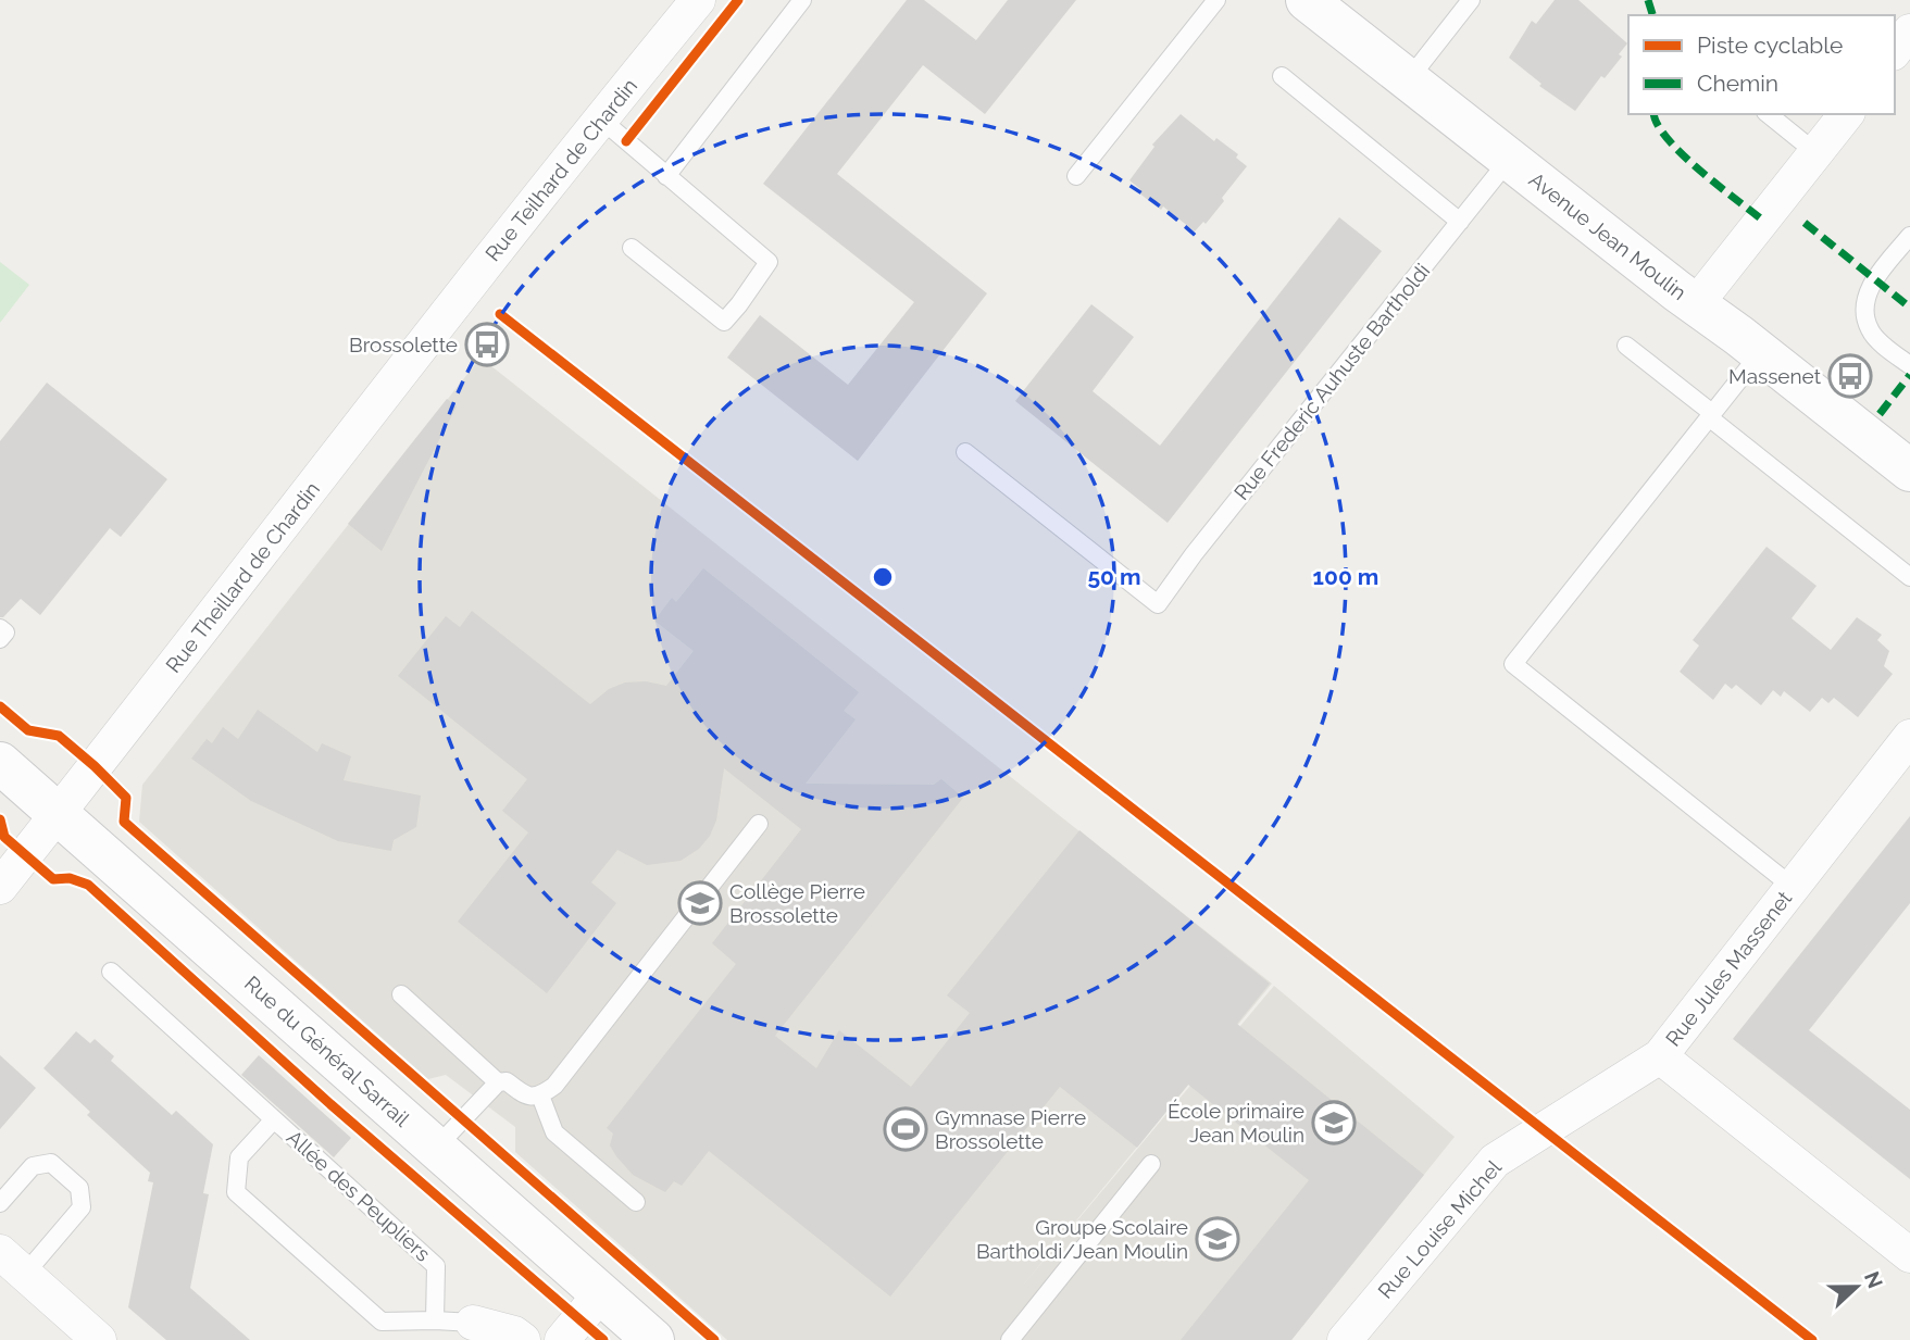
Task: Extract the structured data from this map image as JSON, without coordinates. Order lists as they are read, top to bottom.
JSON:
{
  "streets": {
    "main road": ["Avenue Jean Moulin", "Rue du Général Sarrail"],
    "street": [
      "Rue Teilhard de Chardin",
      "Rue Theillard de Chardin",
      "Rue Jules Massenet",
      "Allée des Peupliers",
      "Rue Louise Michel"
    ],
    "lane": ["Rue Frederic Auhuste Bartholdi"]
  },
  "crossings": [
    ["Rue Teilhard de Chardin", "Rue Theillard de Chardin"],
    ["Avenue Jean Moulin", "Rue Frederic Auhuste Bartholdi"],
    ["Rue Theillard de Chardin", "Rue du Général Sarrail"],
    ["Rue Jules Massenet", "Rue Louise Michel"]
  ],
  "places": {
    "bus stop": ["Brossolette", "Massenet"],
    "school or university": ["Collège Pierre Brossolette", "École primaire Jean Moulin", "Groupe Scolaire Bartholdi/Jean Moulin"],
    "sports": ["Gymnase Pierre Brossolette"]
  },
  "legend": ["Piste cyclable", "Chemin"],
  "north": "right",
  "rings": ["50 m", "100 m"]
}
